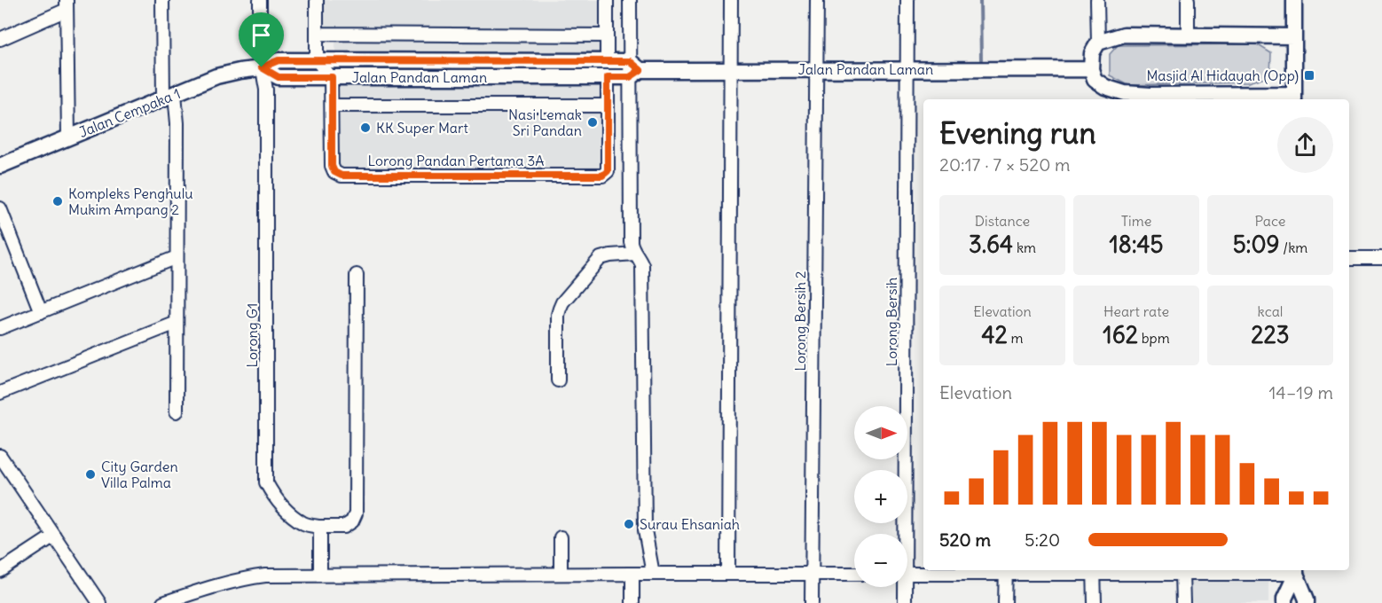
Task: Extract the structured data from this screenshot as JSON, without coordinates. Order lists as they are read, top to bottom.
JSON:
{
  "streets": {
    "street": [
      "Jalan Pandan Laman",
      "Jalan Cempaka 1",
      "Lorong Pandan Pertama 3A",
      "Lorong Bersih 2",
      "Lorong Bersih",
      "Lorong G1"
    ]
  },
  "crossings": [
    ["Jalan Pandan Laman", "Jalan Cempaka 1"],
    ["Jalan Pandan Laman", "Lorong Pandan Pertama 3A"],
    ["Jalan Pandan Laman", "Lorong Bersih 2"],
    ["Jalan Pandan Laman", "Lorong Bersih"],
    ["Jalan Pandan Laman", "Lorong G1"],
    ["Jalan Cempaka 1", "Lorong G1"]
  ],
  "places": {
    "transit": ["Masjid Al Hidayah (Opp)"],
    "other": [
      "Nasi Lemak Sri Pandan",
      "KK Super Mart",
      "Kompleks Penghulu Mukim Ampang 2",
      "City Garden Villa Palma",
      "Surau Ehsaniah"
    ]
  },
  "north": "right",
  "page": {
    "heading": ["Evening run", "20:17 · 7 × 520 m"],
    "stats": [
      ["Distance", "3.64 km"],
      ["Time", "18:45"],
      ["Pace", "5:09 /km"],
      ["Elevation", "42 m"],
      ["Heart rate", "162 bpm"],
      ["kcal", "223"]
    ],
    "chart": ["Elevation", "14–19 m"],
    "map_buttons": ["+", "−"],
    "list": [
      {
        "name": "520 m",
        "note": "5:20"
      }
    ]
  }
}
